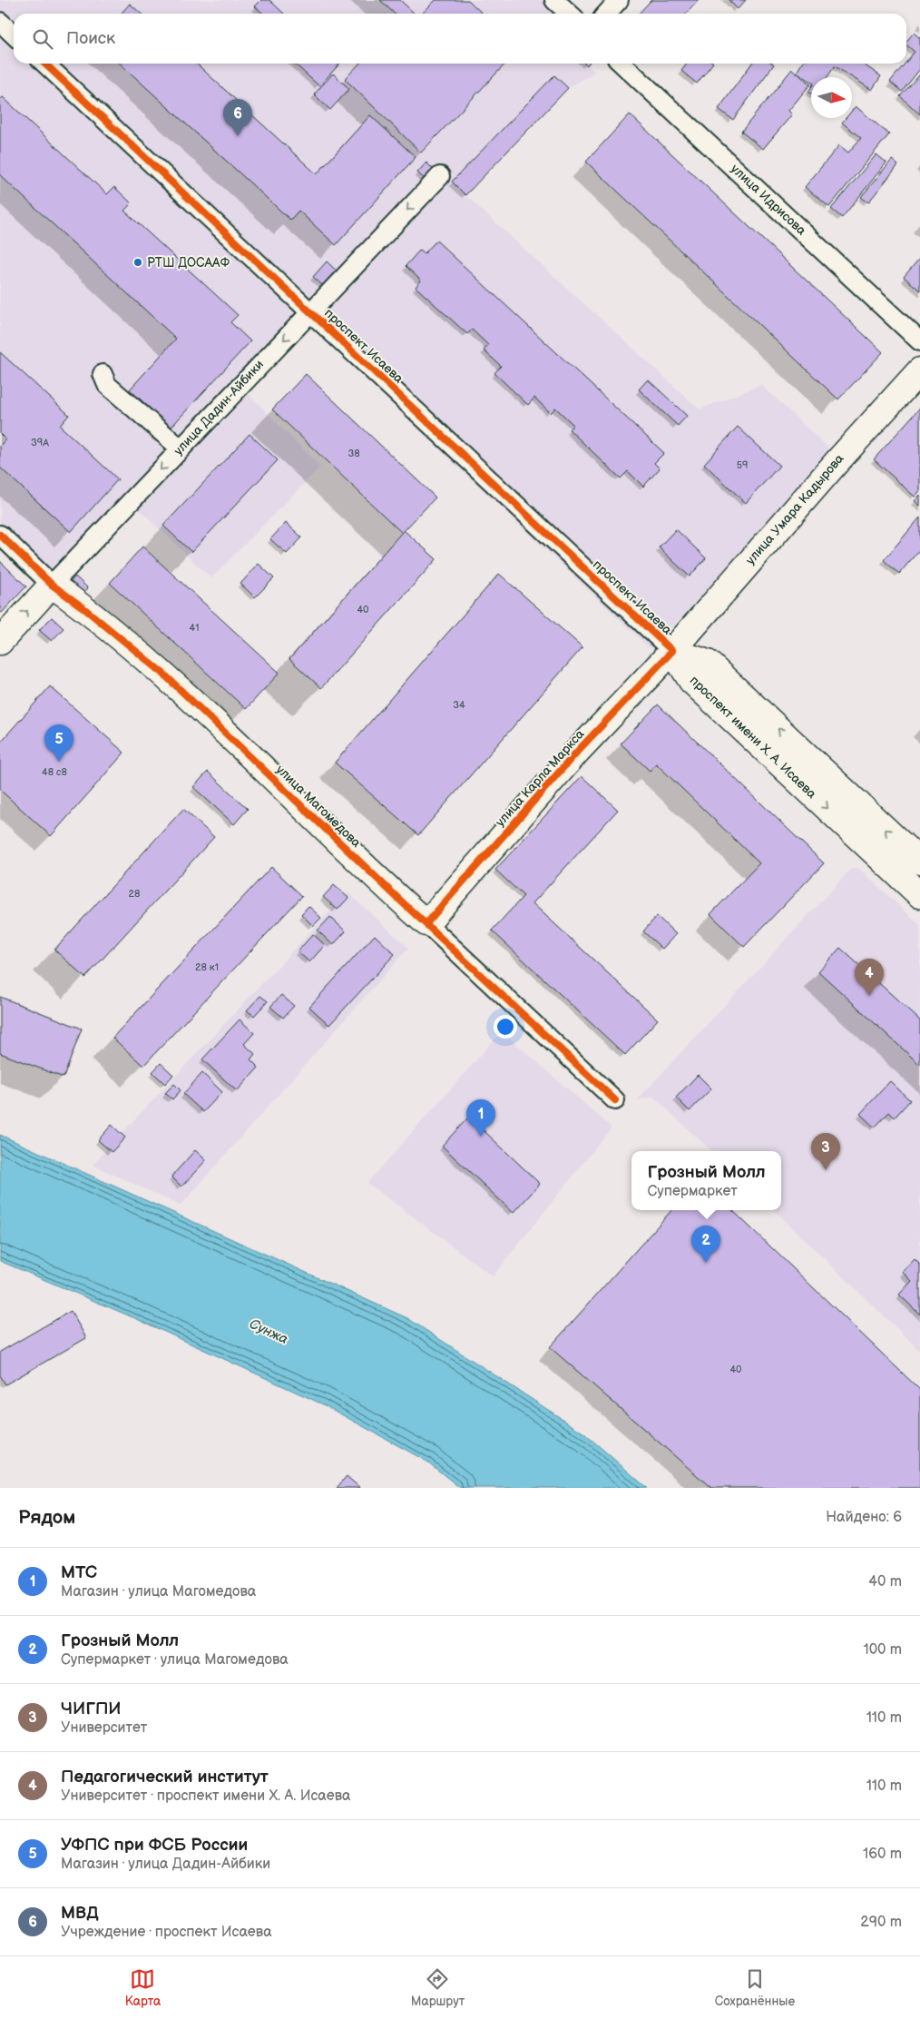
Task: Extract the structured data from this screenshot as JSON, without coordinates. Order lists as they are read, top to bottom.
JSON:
{
  "streets": {
    "main road": [
      "улица Дадин-Айбики",
      "улица Умара Кадырова",
      "проспект имени Х. А. Исаева",
      "улица Карла Маркса",
      "улица Магомедова"
    ],
    "street": ["улица Идрисова", "проспект Исаева"]
  },
  "crossings": [
    ["проспект Исаева", "улица Дадин-Айбики"],
    ["проспект Исаева", "улица Умара Кадырова"],
    ["проспект Исаева", "проспект имени Х. А. Исаева"],
    ["проспект Исаева", "улица Карла Маркса"],
    ["улица Дадин-Айбики", "улица Магомедова"],
    ["улица Умара Кадырова", "проспект имени Х. А. Исаева"],
    ["улица Умара Кадырова", "улица Карла Маркса"],
    ["проспект имени Х. А. Исаева", "улица Карла Маркса"],
    ["улица Карла Маркса", "улица Магомедова"]
  ],
  "water": ["Сунжа"],
  "places": ["РТШ ДОСААФ"],
  "house_numbers": [
    "39А",
    "38",
    "59",
    "40",
    "41",
    "34",
    "48 с8",
    "28",
    "28 к1",
    "40"
  ],
  "north": "right",
  "page": {
    "search": "Поиск",
    "pins": [
      "6",
      "5",
      "4",
      "1",
      "3",
      "2"
    ],
    "popup": ["Грозный Молл", "Супермаркет"],
    "heading": ["Рядом", "Найдено: 6"],
    "list": [
      {
        "mark": "1",
        "name": "МТС",
        "note": "Магазин · улица Магомедова",
        "value": "40 m"
      },
      {
        "mark": "2",
        "name": "Грозный Молл",
        "note": "Супермаркет · улица Магомедова",
        "value": "100 m"
      },
      {
        "mark": "3",
        "name": "ЧИГПИ",
        "note": "Университет",
        "value": "110 m"
      },
      {
        "mark": "4",
        "name": "Педагогический институт",
        "note": "Университет · проспект имени Х. А. Исаева",
        "value": "110 m"
      },
      {
        "mark": "5",
        "name": "УФПС при ФСБ России",
        "note": "Магазин · улица Дадин-Айбики",
        "value": "160 m"
      },
      {
        "mark": "6",
        "name": "МВД",
        "note": "Учреждение · проспект Исаева",
        "value": "290 m"
      }
    ],
    "nav": ["Карта", "Маршрут", "Сохранённые"]
  }
}
